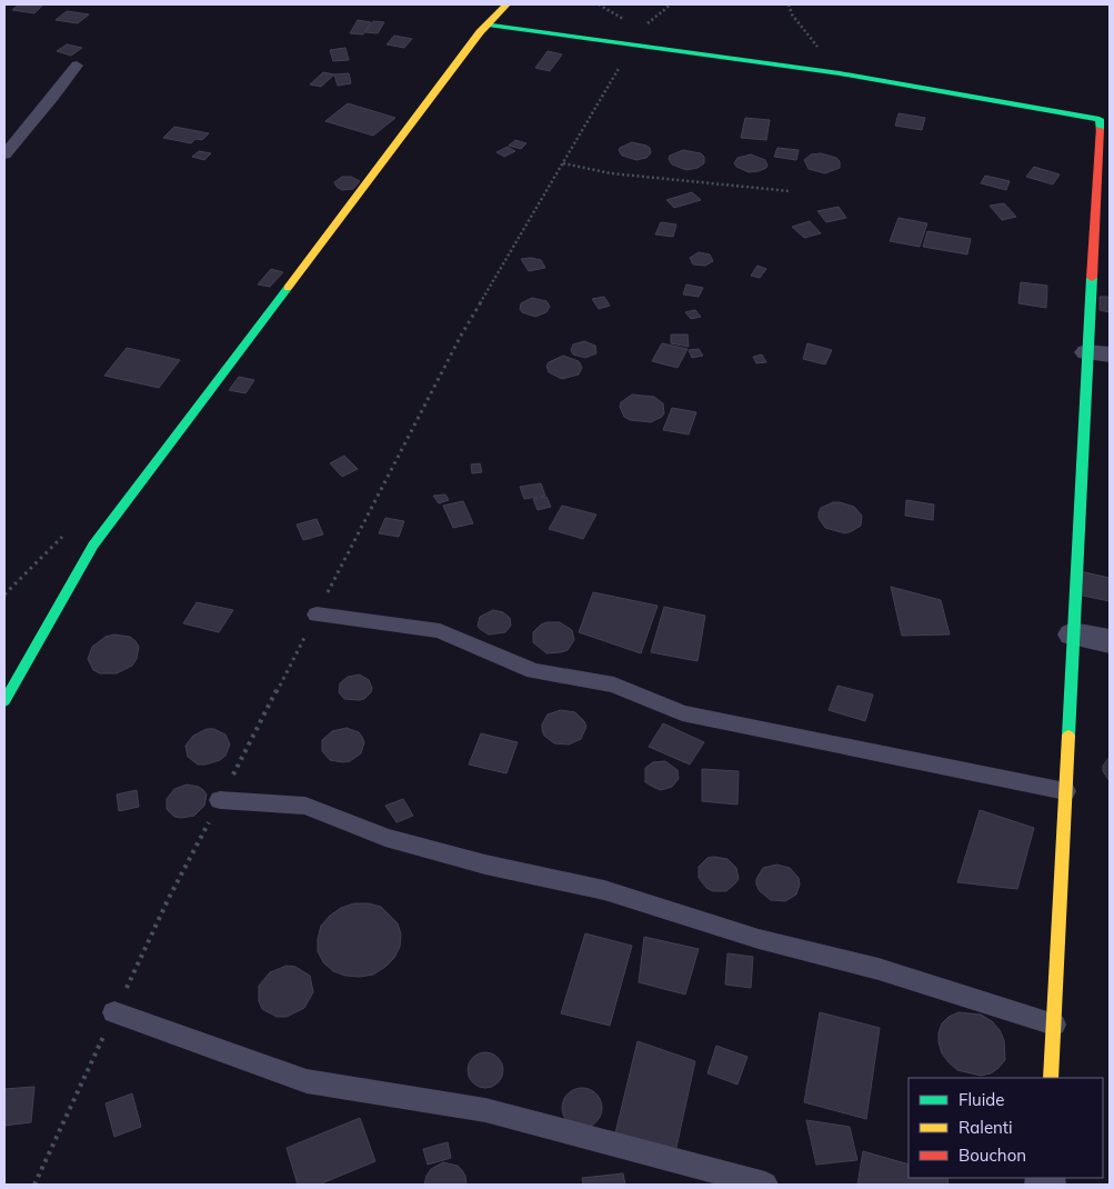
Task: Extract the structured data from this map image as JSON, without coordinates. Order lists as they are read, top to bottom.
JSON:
{
  "legend": ["Fluide", "Ralenti", "Bouchon"]
}
